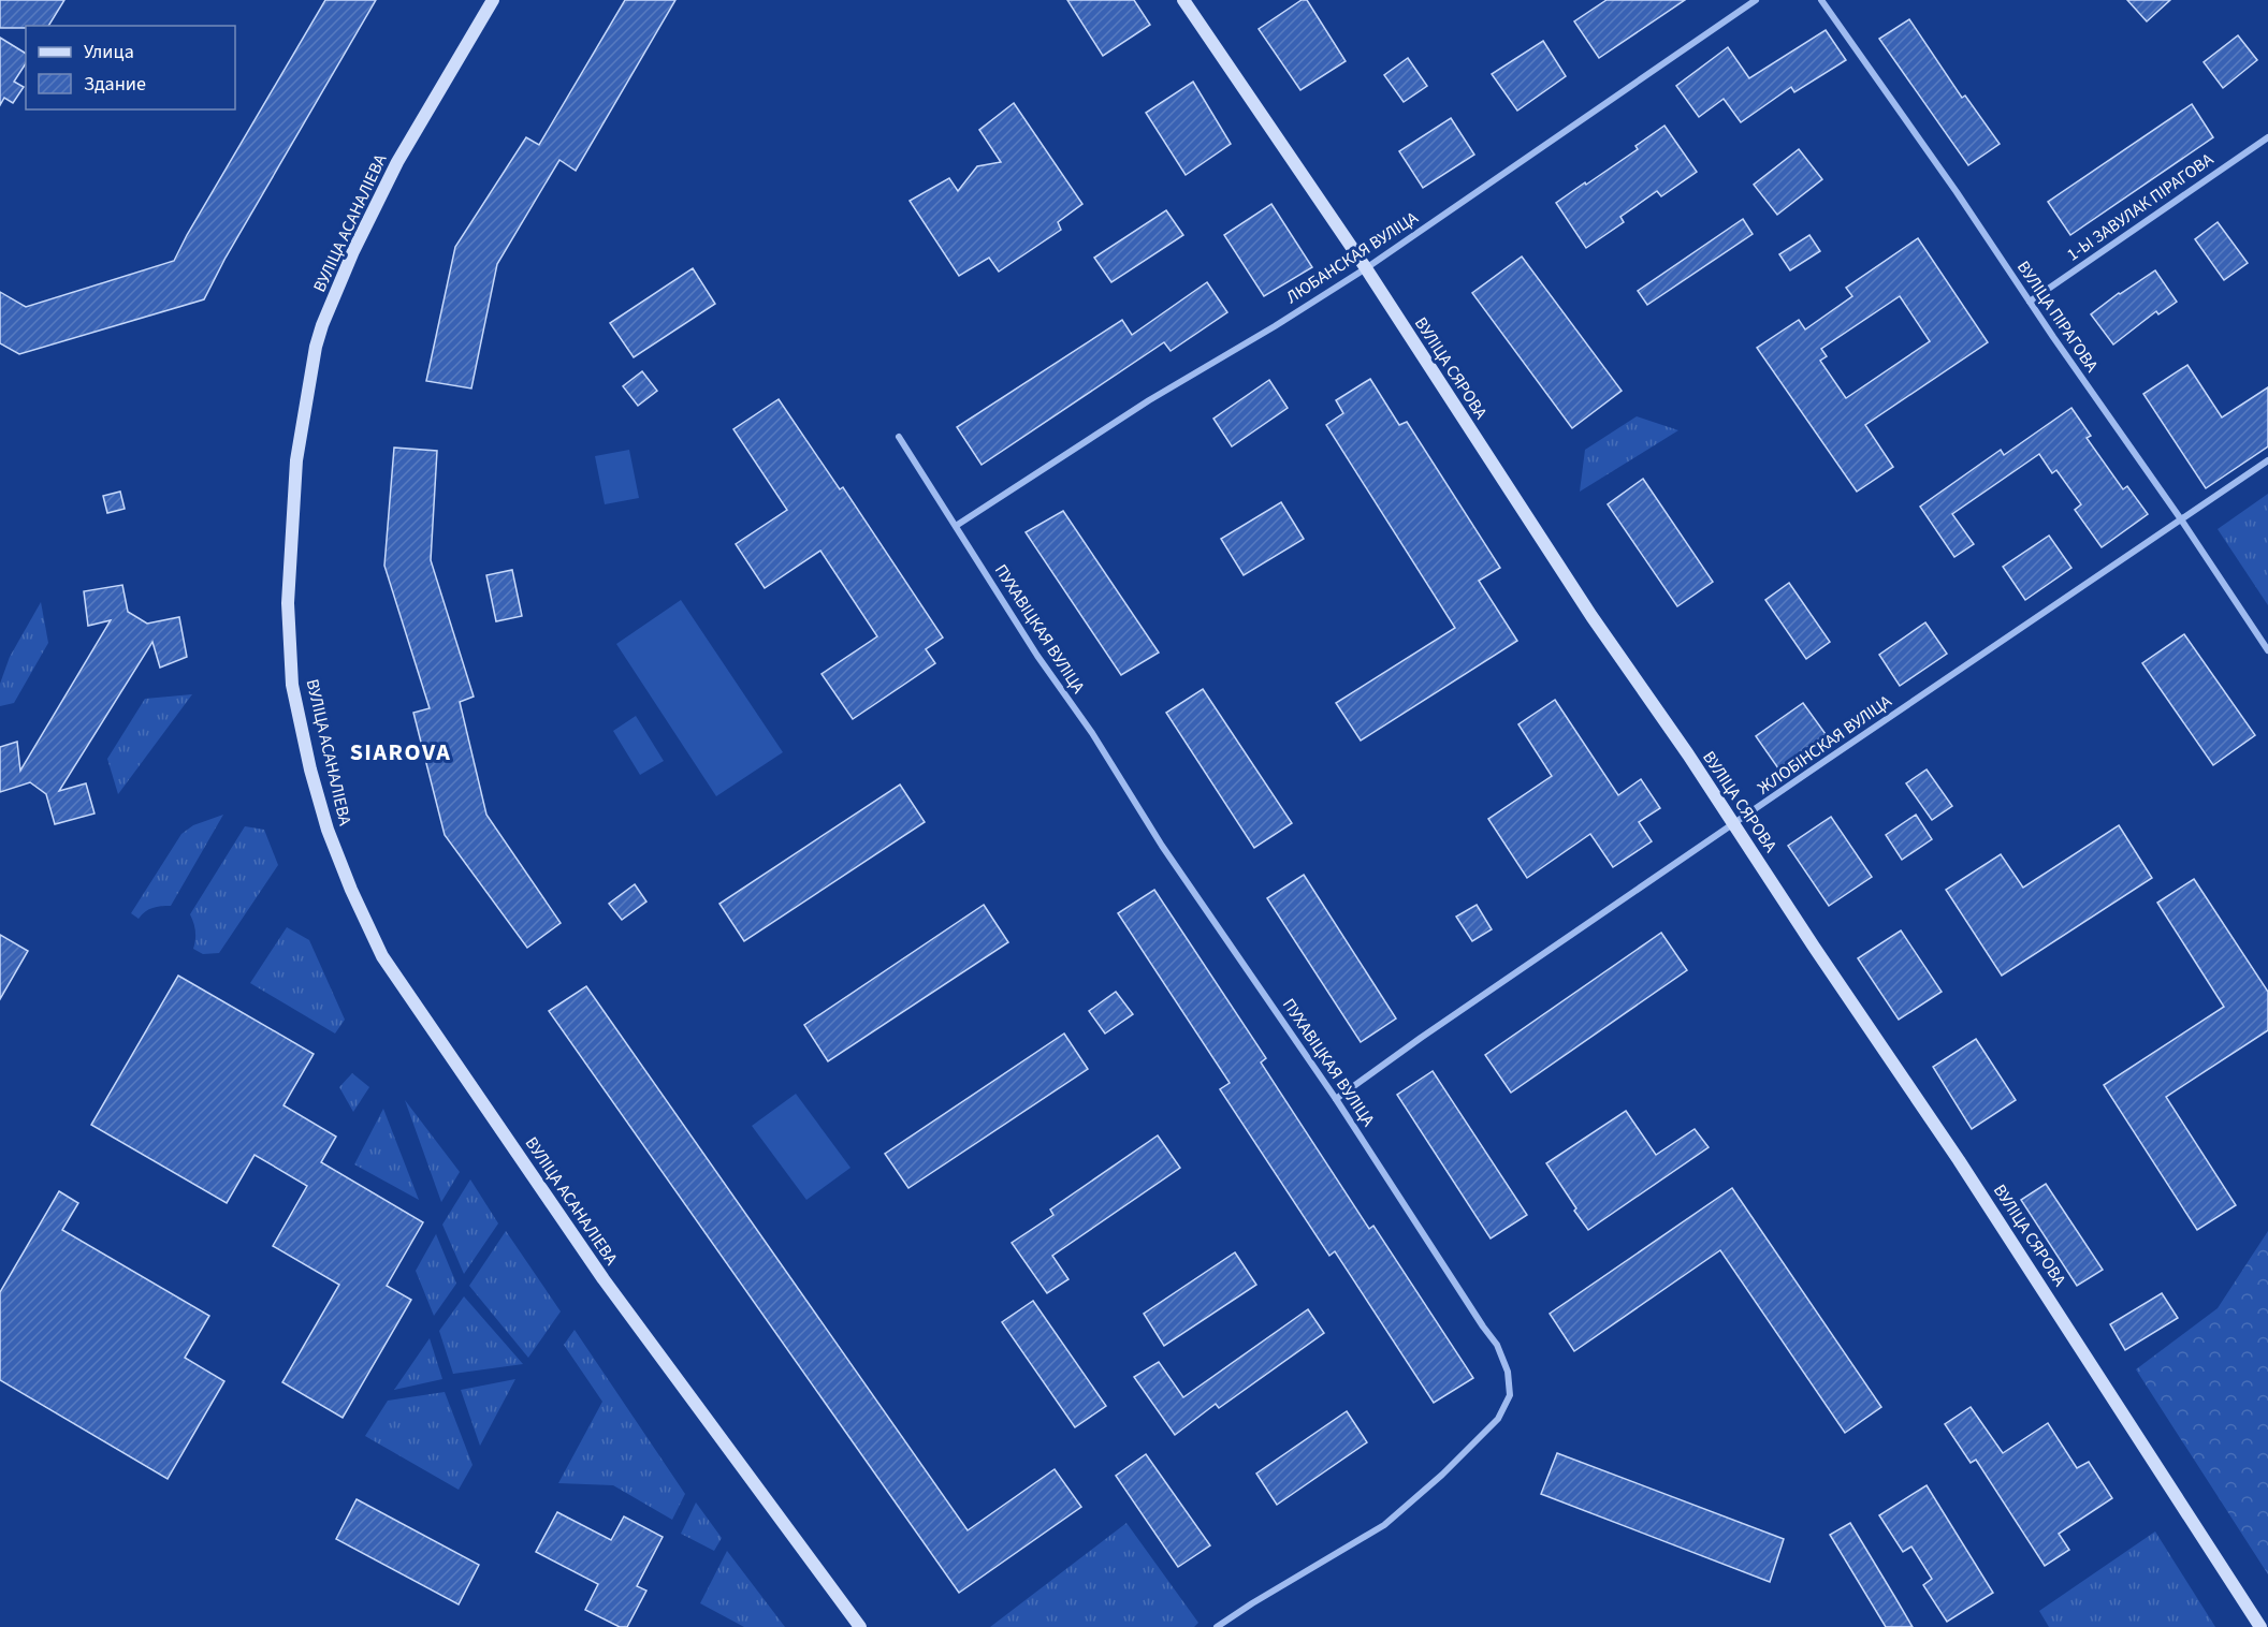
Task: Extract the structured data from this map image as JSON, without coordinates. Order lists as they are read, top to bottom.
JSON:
{
  "streets": {
    "street": [
      "1-Ы ЗАВУЛАК ПІРАГОВА",
      "ВУЛІЦА АСАНАЛІЕВА",
      "ЛЮБАНСКАЯ ВУЛІЦА",
      "ВУЛІЦА ПІРАГОВА",
      "ВУЛІЦА СЯРОВА",
      "ПУХАВІЦКАЯ ВУЛІЦА",
      "ЖЛОБІНСКАЯ ВУЛІЦА"
    ]
  },
  "crossings": [
    ["1-Ы ЗАВУЛАК ПІРАГОВА", "ВУЛІЦА ПІРАГОВА"],
    ["ЛЮБАНСКАЯ ВУЛІЦА", "ВУЛІЦА СЯРОВА"],
    ["ЛЮБАНСКАЯ ВУЛІЦА", "ПУХАВІЦКАЯ ВУЛІЦА"],
    ["ВУЛІЦА ПІРАГОВА", "ЖЛОБІНСКАЯ ВУЛІЦА"],
    ["ВУЛІЦА СЯРОВА", "ЖЛОБІНСКАЯ ВУЛІЦА"],
    ["ПУХАВІЦКАЯ ВУЛІЦА", "ЖЛОБІНСКАЯ ВУЛІЦА"]
  ],
  "districts": ["SIAROVA"],
  "legend": ["Улица", "Здание"]
}
